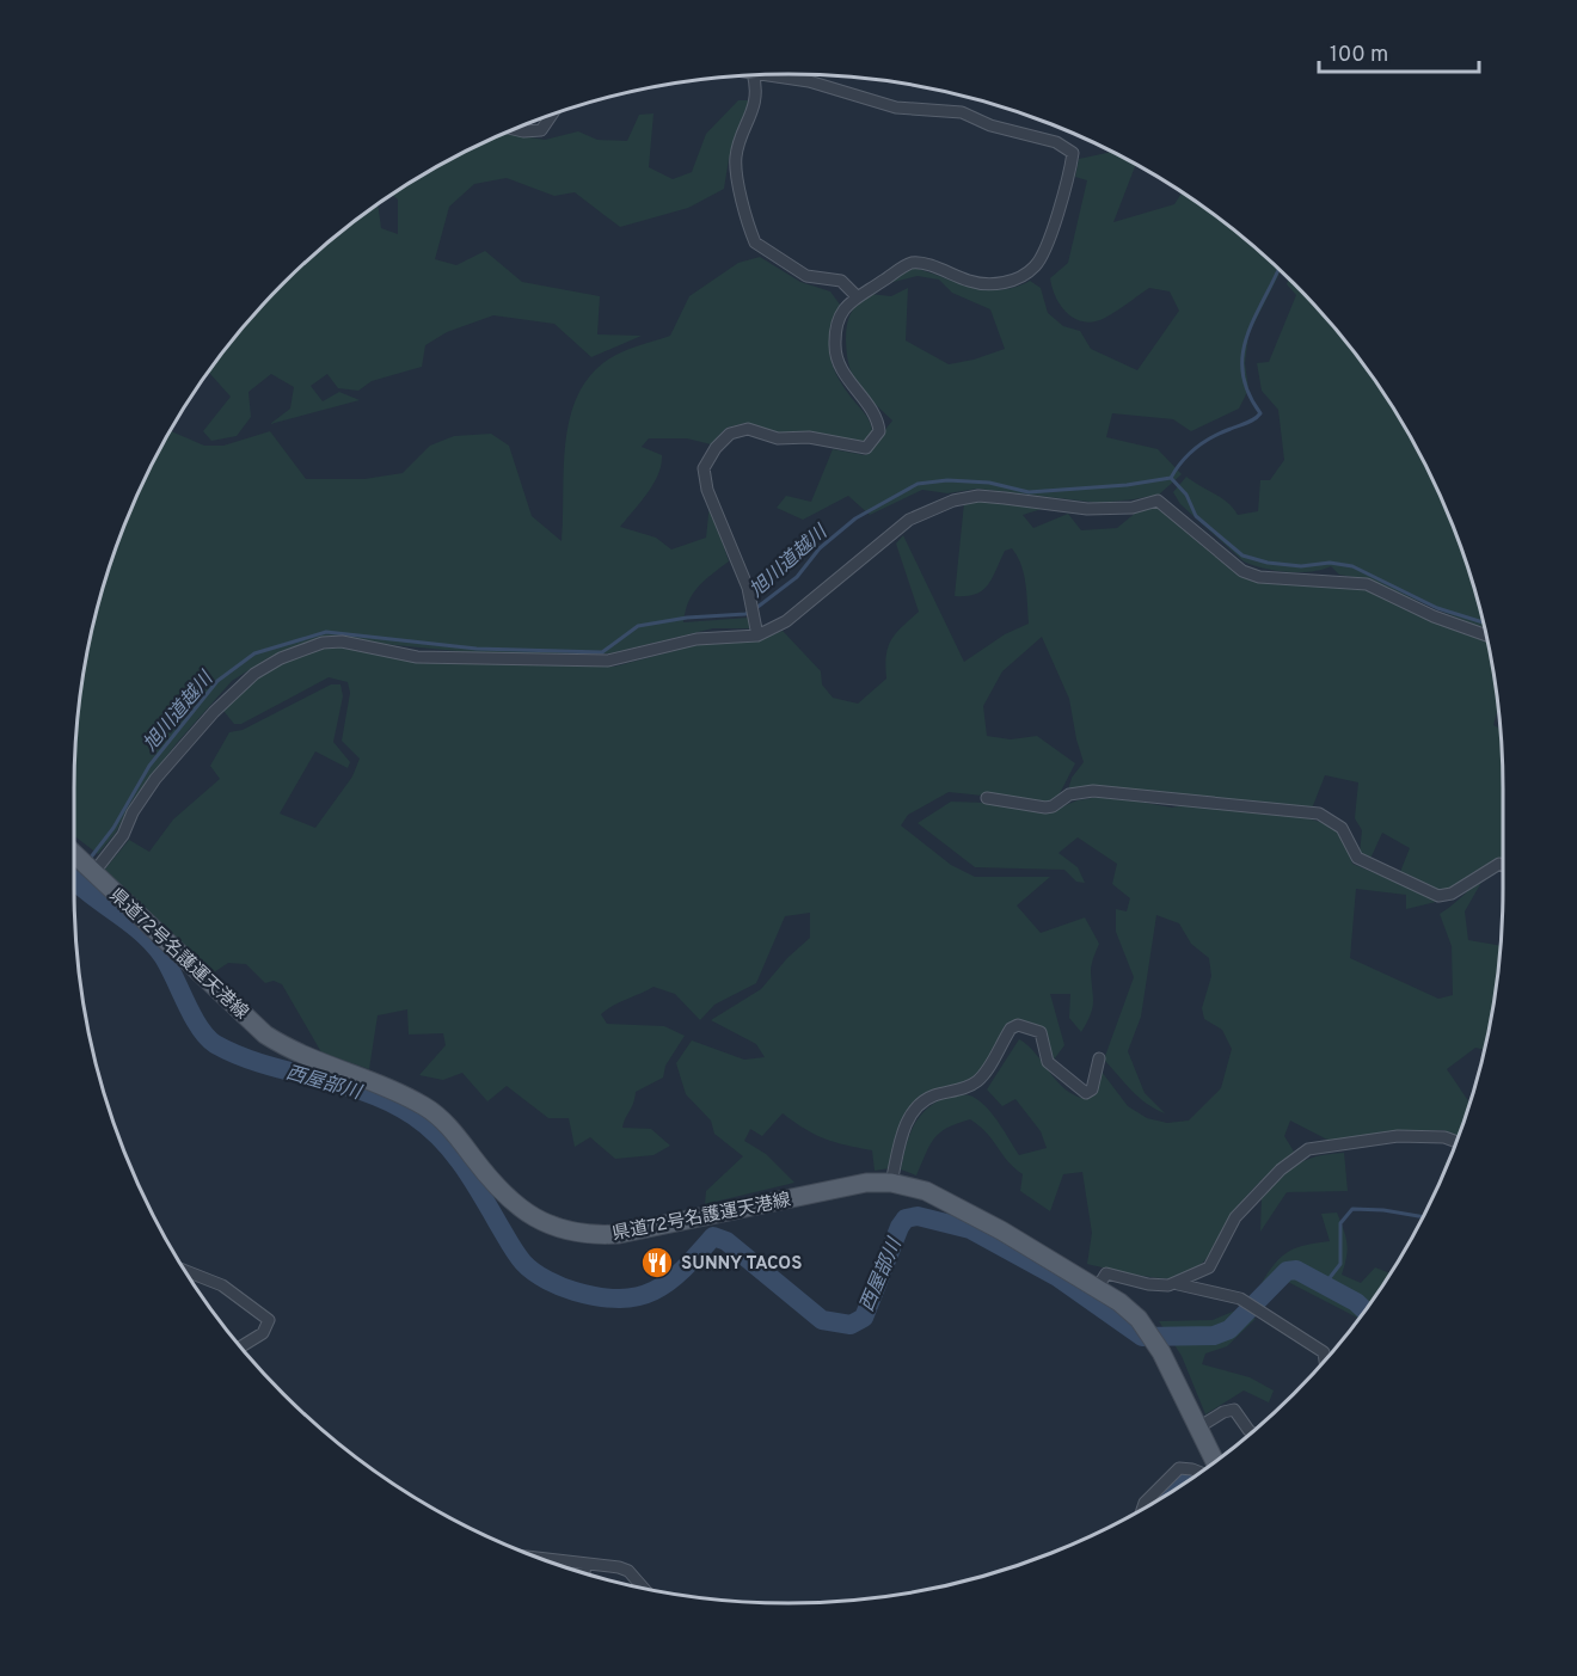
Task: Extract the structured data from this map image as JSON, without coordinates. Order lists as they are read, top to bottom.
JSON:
{
  "streets": {
    "main road": ["県道72号名護運天港線"]
  },
  "water": ["旭川道越川", "西屋部川"],
  "places": {
    "restaurant": ["SUNNY TACOS"]
  },
  "scale_bar": "100 m"
}
